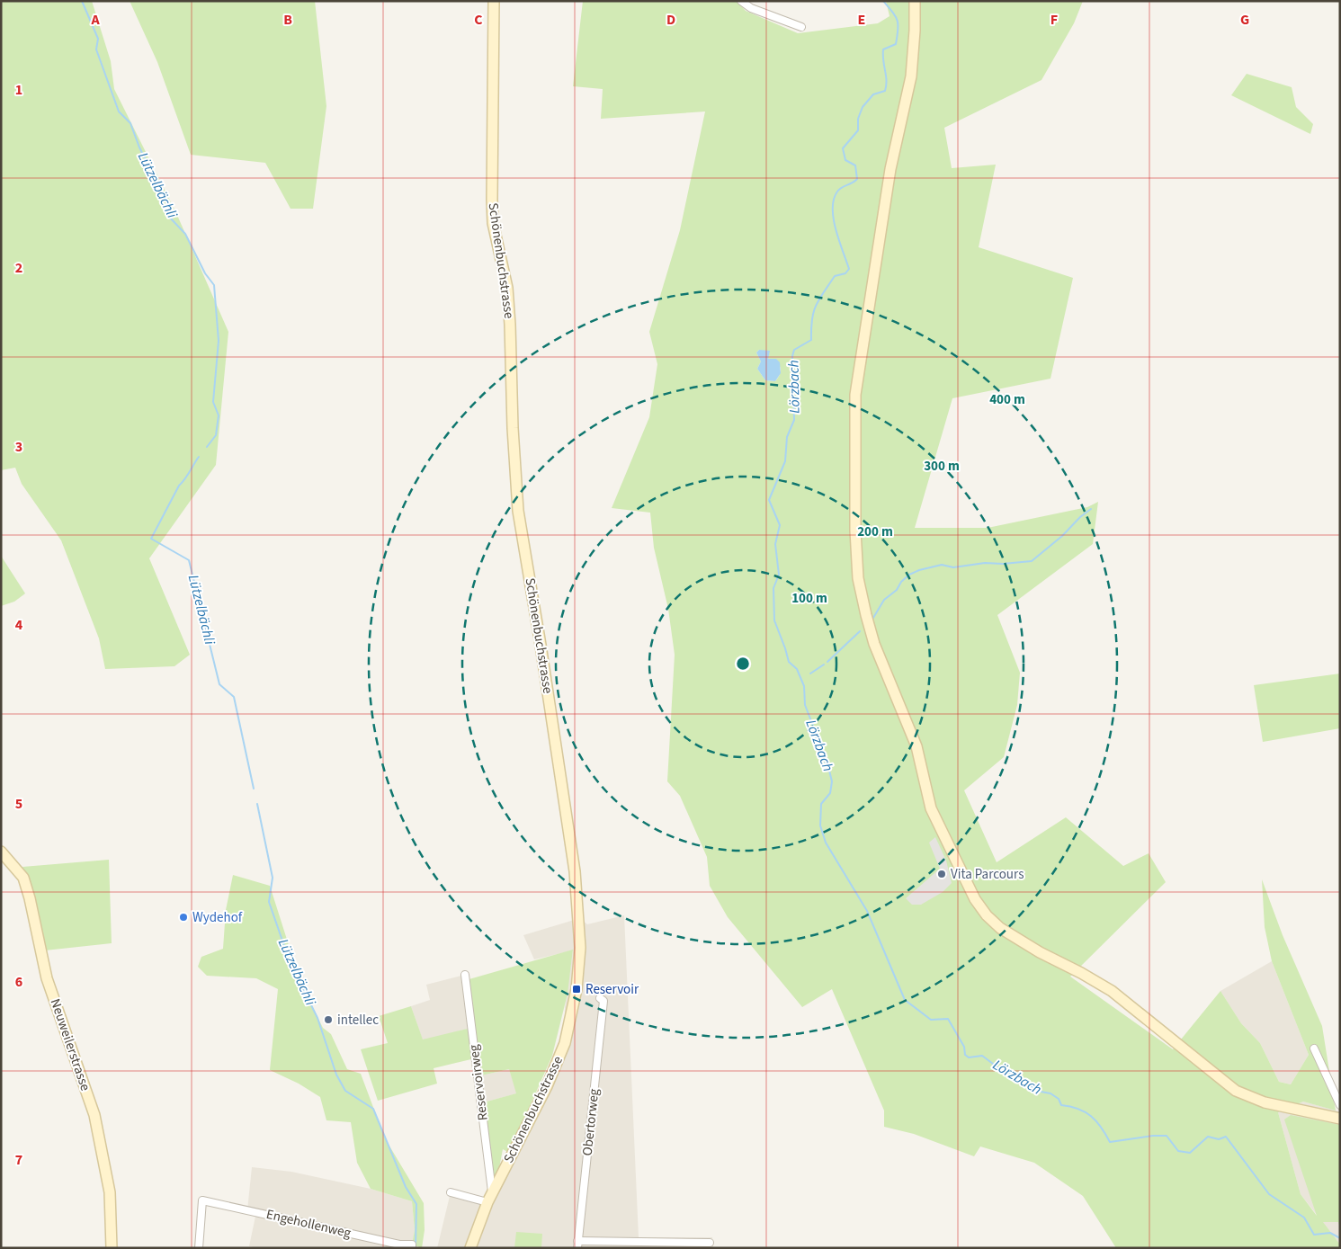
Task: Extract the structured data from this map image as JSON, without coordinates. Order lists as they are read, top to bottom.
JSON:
{
  "streets": {
    "street": [
      "Schönenbuchstrasse",
      "Neuweilerstrasse",
      "Reservoirweg",
      "Obertorweg",
      "Engehollenweg"
    ]
  },
  "crossings": [
    ["Schönenbuchstrasse", "Reservoirweg"]
  ],
  "water": ["Lützelbächli", "Lörzbach"],
  "places": {
    "other": ["Vita Parcours", "Wydehof", "intellec"],
    "transit": ["Reservoir"]
  },
  "grid": {
    "columns": [
      "A",
      "B",
      "C",
      "D",
      "E",
      "F",
      "G"
    ],
    "rows": [
      "1",
      "2",
      "3",
      "4",
      "5",
      "6",
      "7"
    ]
  },
  "rings": [
    "400 m",
    "300 m",
    "200 m",
    "100 m"
  ]
}
